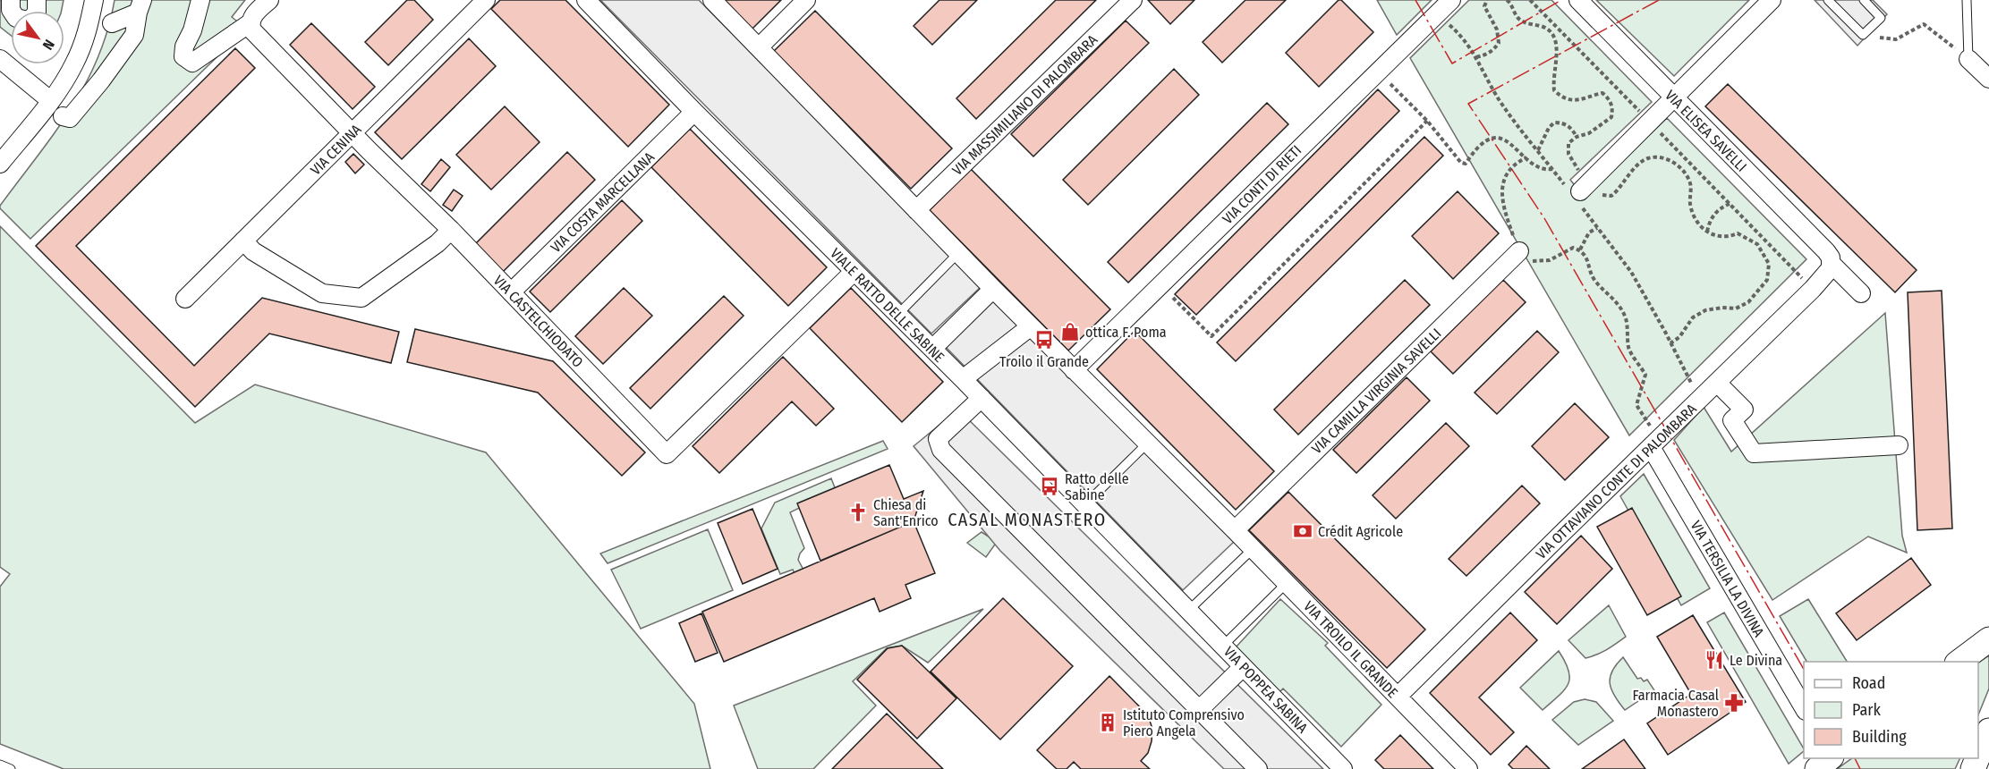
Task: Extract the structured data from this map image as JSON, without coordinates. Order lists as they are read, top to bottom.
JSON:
{
  "streets": {
    "street": [
      "VIA MASSIMILIANO DI PALOMBARA",
      "VIA ELISEA SAVELLI",
      "VIA CENINA",
      "VIA CONTI DI RIETI",
      "VIA COSTA MARCELLANA",
      "VIALE RATTO DELLE SABINE",
      "VIA CASTELCHIODATO",
      "VIA CAMILLA VIRGINIA SAVELLI",
      "VIA OTTAVIANO CONTE DI PALOMBARA",
      "VIA TERSILIA LA DIVINA",
      "VIA TROILO IL GRANDE",
      "VIA POPPEA SABINA"
    ]
  },
  "crossings": [
    ["VIA ELISEA SAVELLI", "VIA OTTAVIANO CONTE DI PALOMBARA"],
    ["VIA CENINA", "VIA CASTELCHIODATO"],
    ["VIA COSTA MARCELLANA", "VIALE RATTO DELLE SABINE"],
    ["VIA COSTA MARCELLANA", "VIA CASTELCHIODATO"],
    ["VIALE RATTO DELLE SABINE", "VIA CASTELCHIODATO"],
    ["VIALE RATTO DELLE SABINE", "VIA POPPEA SABINA"],
    ["VIA CAMILLA VIRGINIA SAVELLI", "VIA TROILO IL GRANDE"],
    ["VIA OTTAVIANO CONTE DI PALOMBARA", "VIA TERSILIA LA DIVINA"],
    ["VIA OTTAVIANO CONTE DI PALOMBARA", "VIA TROILO IL GRANDE"]
  ],
  "districts": ["CASAL MONASTERO"],
  "places": {
    "shop": ["ottica F. Poma"],
    "bus stop": ["Troilo il Grande", "Ratto delle Sabine"],
    "church": ["Chiesa di Sant'Enrico"],
    "bank": ["Crédit Agricole"],
    "restaurant": ["Le Divina"],
    "pharmacy": ["Farmacia Casal Monastero"],
    "building": ["Istituto Comprensivo Piero Angela"]
  },
  "legend": ["Road", "Park", "Building"],
  "north": "bottom right"
}
